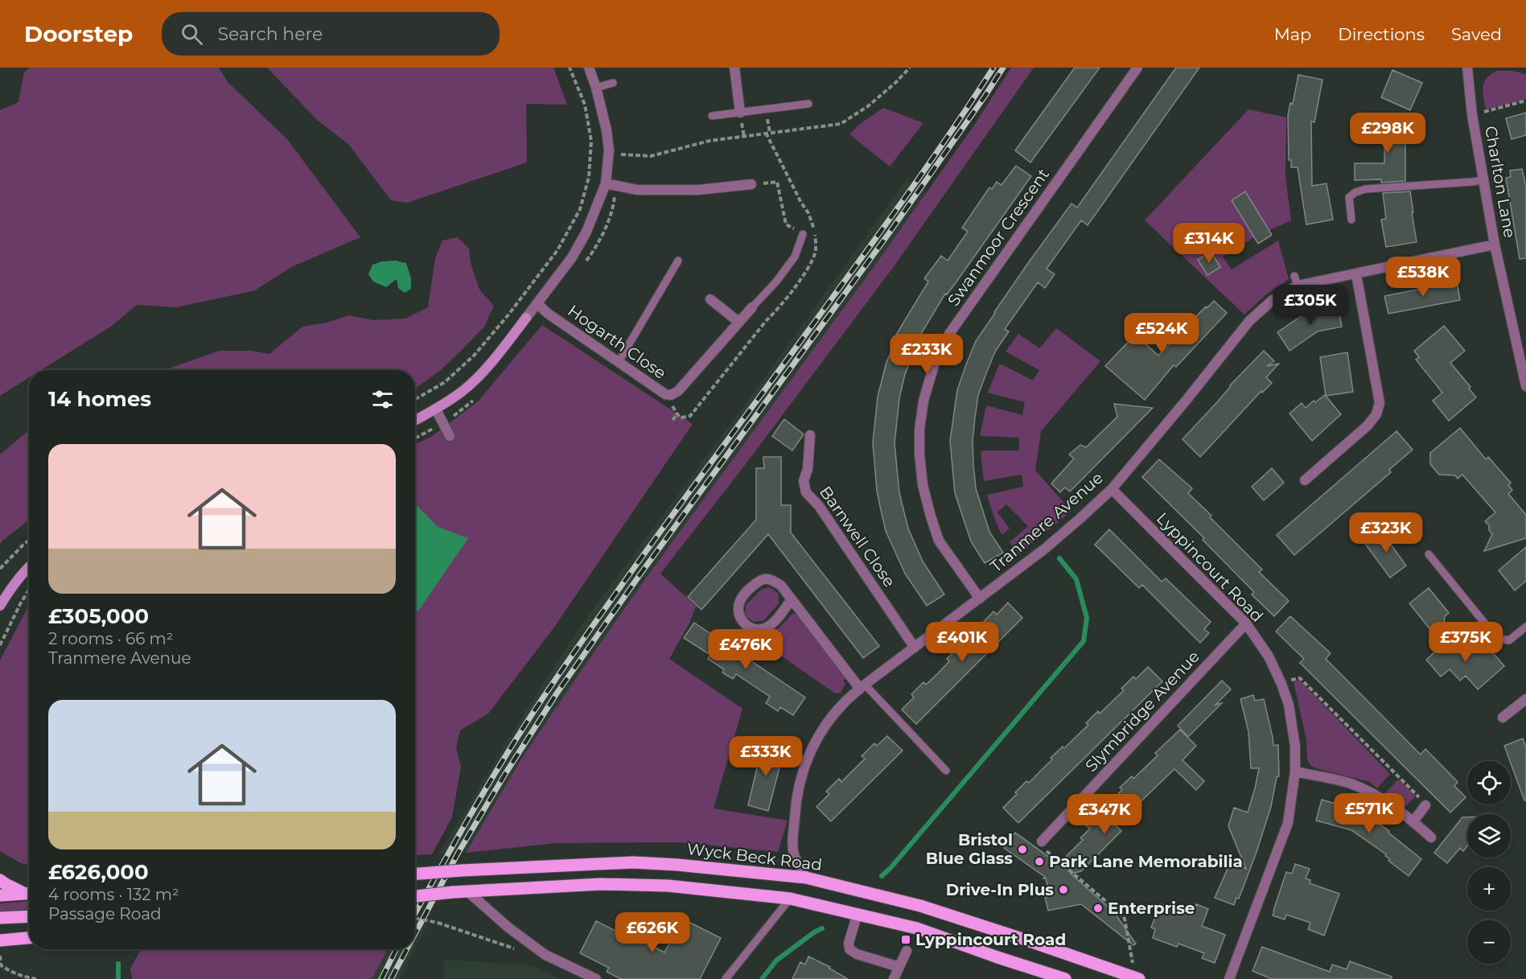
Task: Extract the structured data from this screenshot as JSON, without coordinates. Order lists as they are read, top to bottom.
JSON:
{
  "streets": {
    "main road": ["Wyck Beck Road"],
    "street": [
      "Charlton Lane",
      "Swanmoor Crescent",
      "Hogarth Close",
      "Tranmere Avenue",
      "Barnwell Close",
      "Lyppincourt Road",
      "Slymbridge Avenue"
    ]
  },
  "crossings": [
    ["Charlton Lane", "Tranmere Avenue"],
    ["Swanmoor Crescent", "Tranmere Avenue"],
    ["Tranmere Avenue", "Barnwell Close"],
    ["Tranmere Avenue", "Lyppincourt Road"],
    ["Tranmere Avenue", "Wyck Beck Road"],
    ["Lyppincourt Road", "Slymbridge Avenue"]
  ],
  "places": {
    "other": [
      "Bristol Blue Glass",
      "Park Lane Memorabilia",
      "Drive-In Plus",
      "Enterprise"
    ],
    "transit": ["Lyppincourt Road"]
  },
  "page": {
    "header": "Doorstep",
    "search": "Search here",
    "nav": ["Map", "Directions", "Saved"],
    "price": [
      "£298K",
      "£314K",
      "£538K",
      "£305K",
      "£524K",
      "£233K",
      "£323K",
      "£401K",
      "£375K",
      "£476K",
      "£333K",
      "£571K",
      "£347K",
      "£626K"
    ],
    "heading": "14 homes",
    "list": [
      {
        "name": "£305,000",
        "note": "2 rooms · 66 m² · Tranmere Avenue"
      },
      {
        "name": "£626,000",
        "note": "4 rooms · 132 m² · Passage Road"
      }
    ],
    "map_buttons": ["+", "−"]
  }
}
